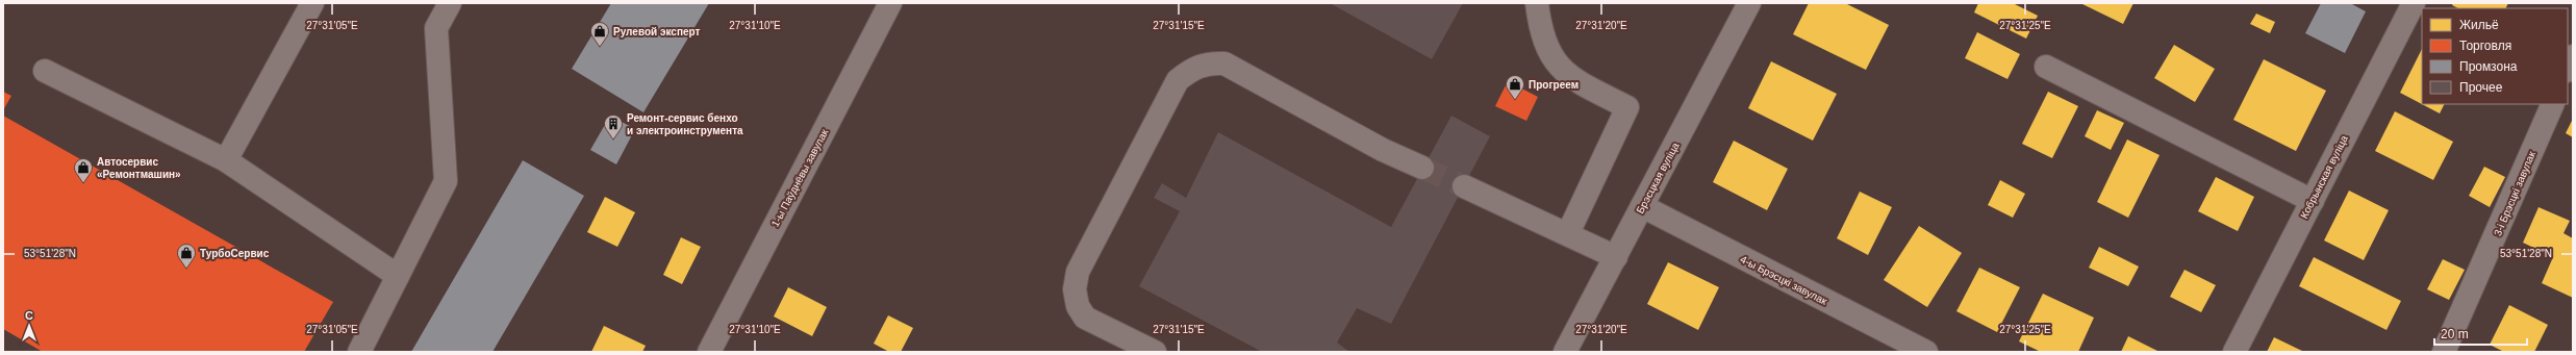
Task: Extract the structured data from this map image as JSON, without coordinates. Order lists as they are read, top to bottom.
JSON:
{
  "streets": {
    "street": [
      "Кобрынская вуліца",
      "1-ы Паўднёвы завулак",
      "Брэсцкая вуліца",
      "3-і Брэсцкі завулак",
      "4-ы Брэсцкі завулак"
    ]
  },
  "crossings": [
    ["Брэсцкая вуліца", "4-ы Брэсцкі завулак"]
  ],
  "places": {
    "shop": [
      "Рулевой эксперт",
      "Прогреем",
      "Автосервис «Ремонтмашин»",
      "ТурбоСервис"
    ],
    "building": ["Ремонт-сервис бенхо и электроинструмента"]
  },
  "legend": [
    "Жильё",
    "Торговля",
    "Промзона",
    "Прочее"
  ],
  "scale_bar": "20 m",
  "north": "top",
  "coordinates": [
    "27°31'05\"E",
    "27°31'10\"E",
    "27°31'15\"E",
    "27°31'20\"E",
    "27°31'25\"E",
    "53°51'28\"N"
  ]
}
